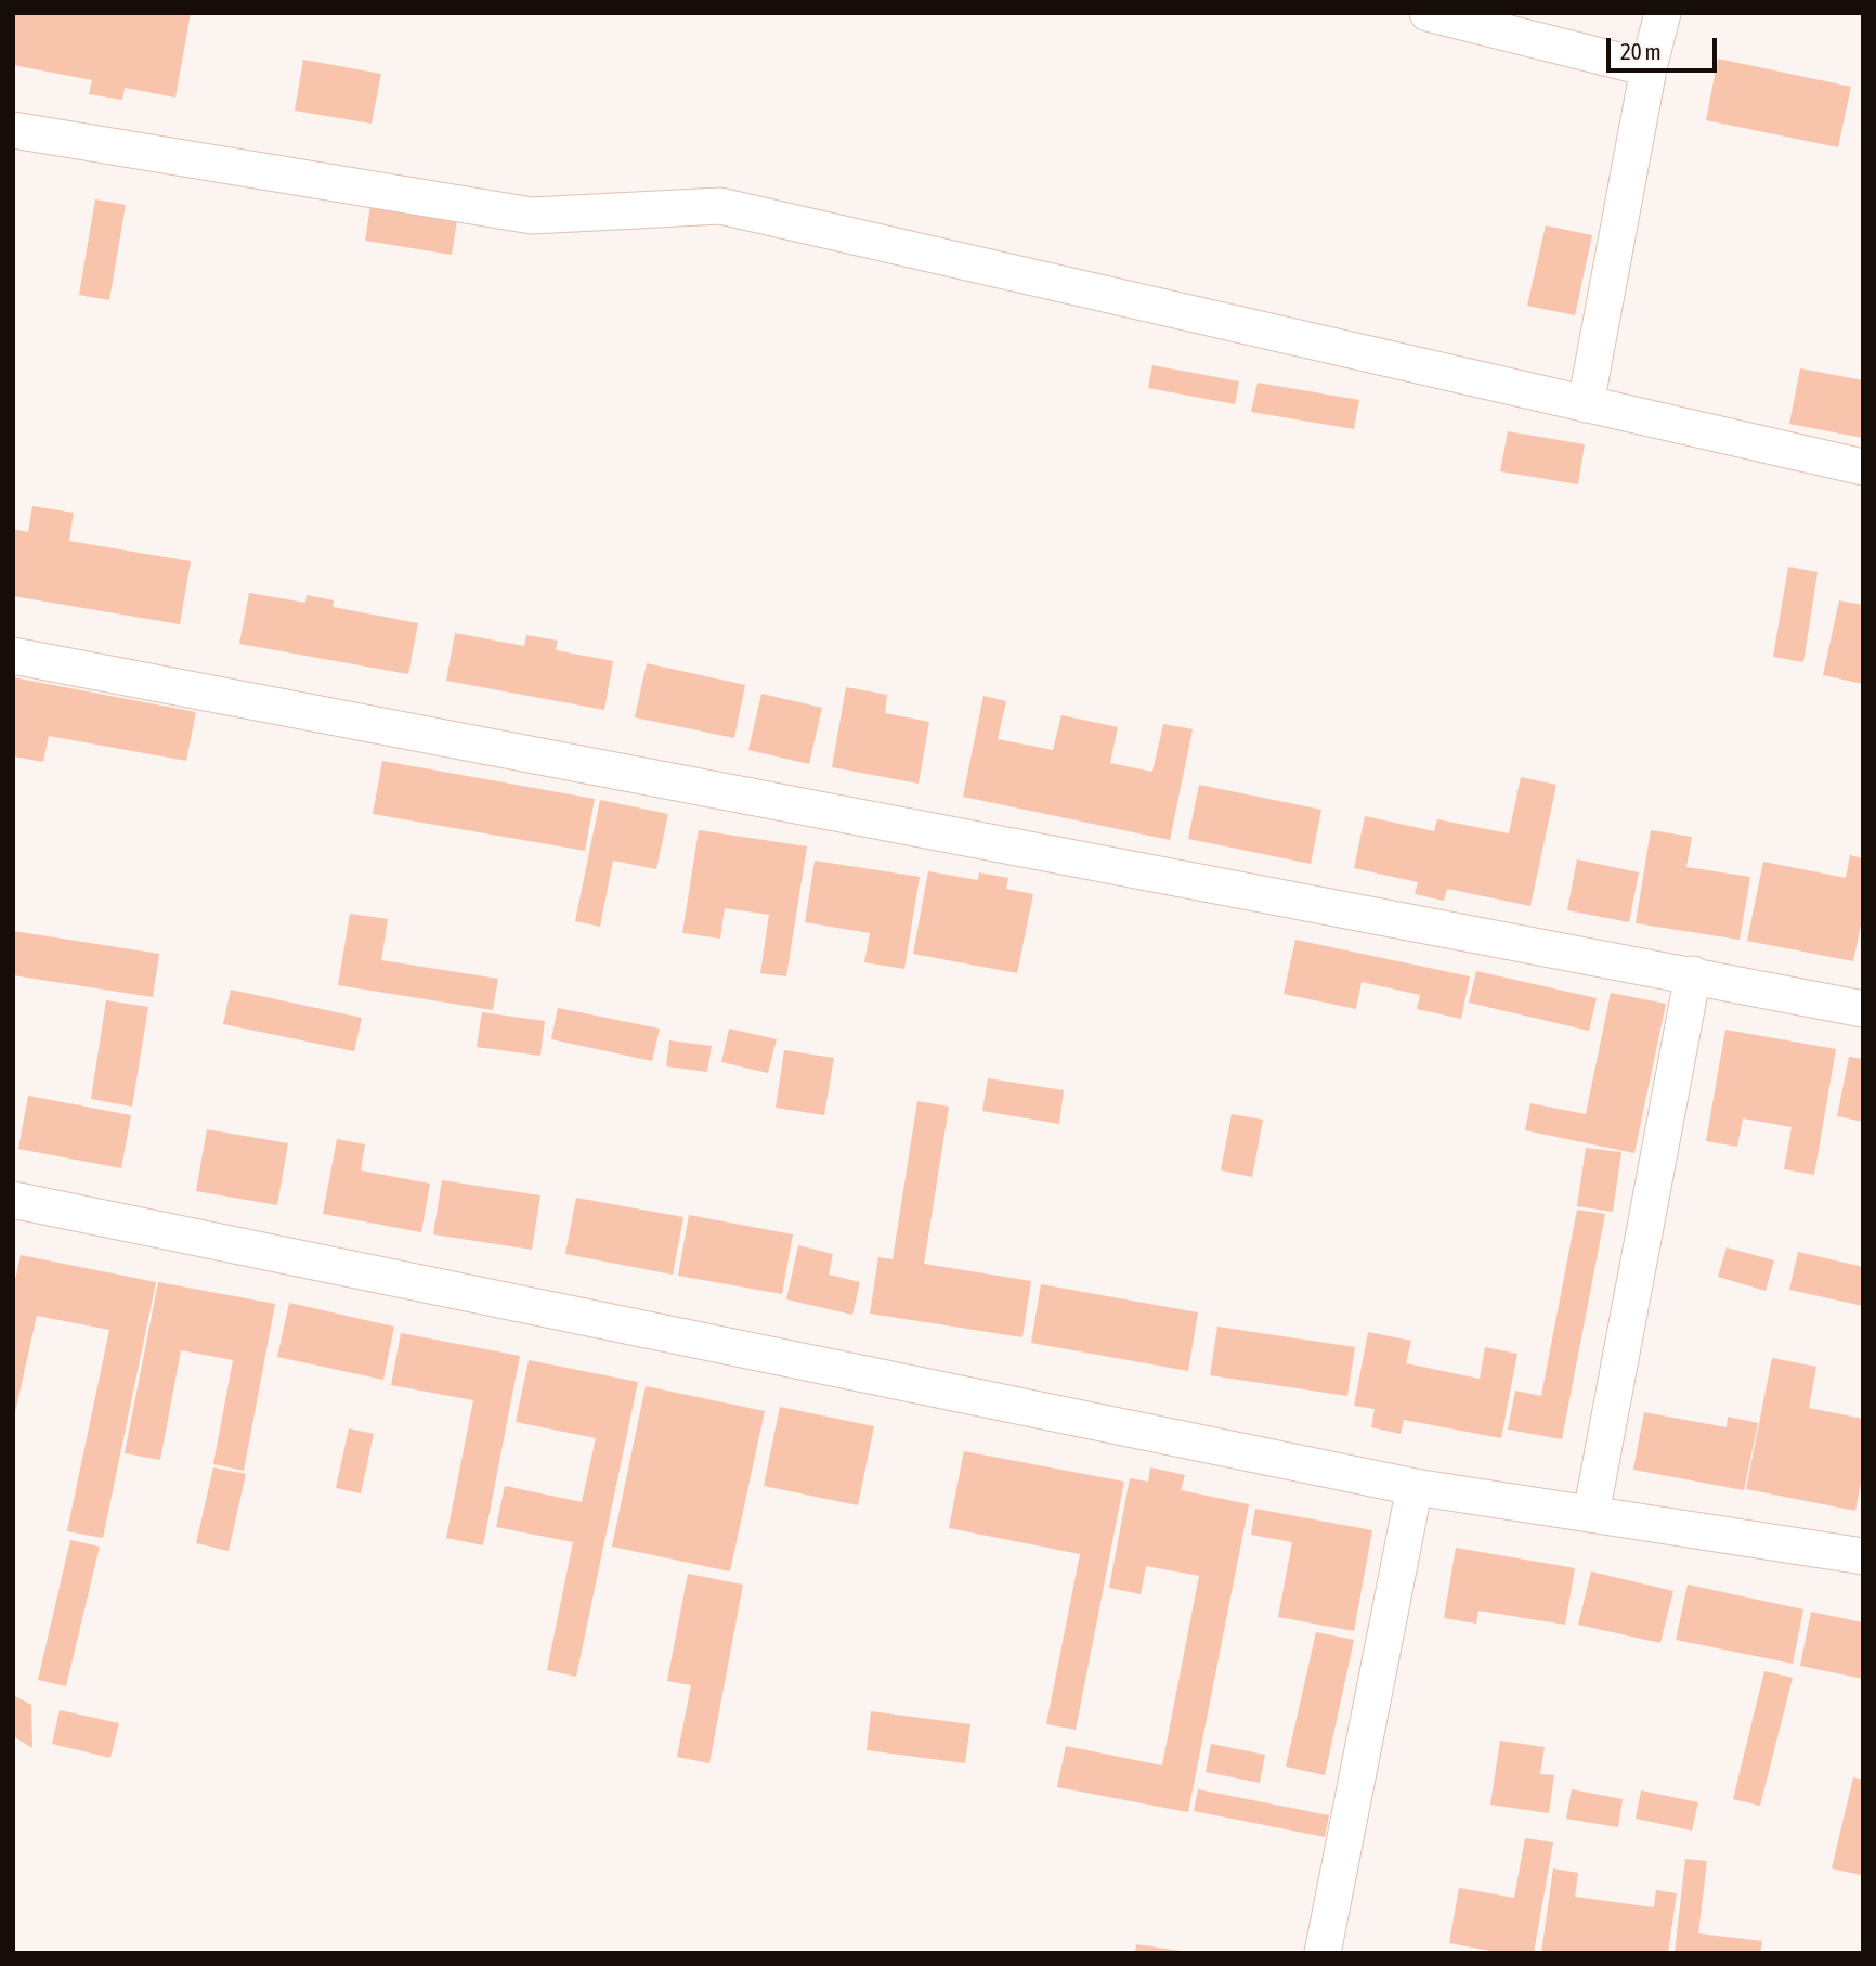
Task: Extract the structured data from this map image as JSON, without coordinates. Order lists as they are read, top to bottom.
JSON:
{
  "scale_bar": "20 m"
}
